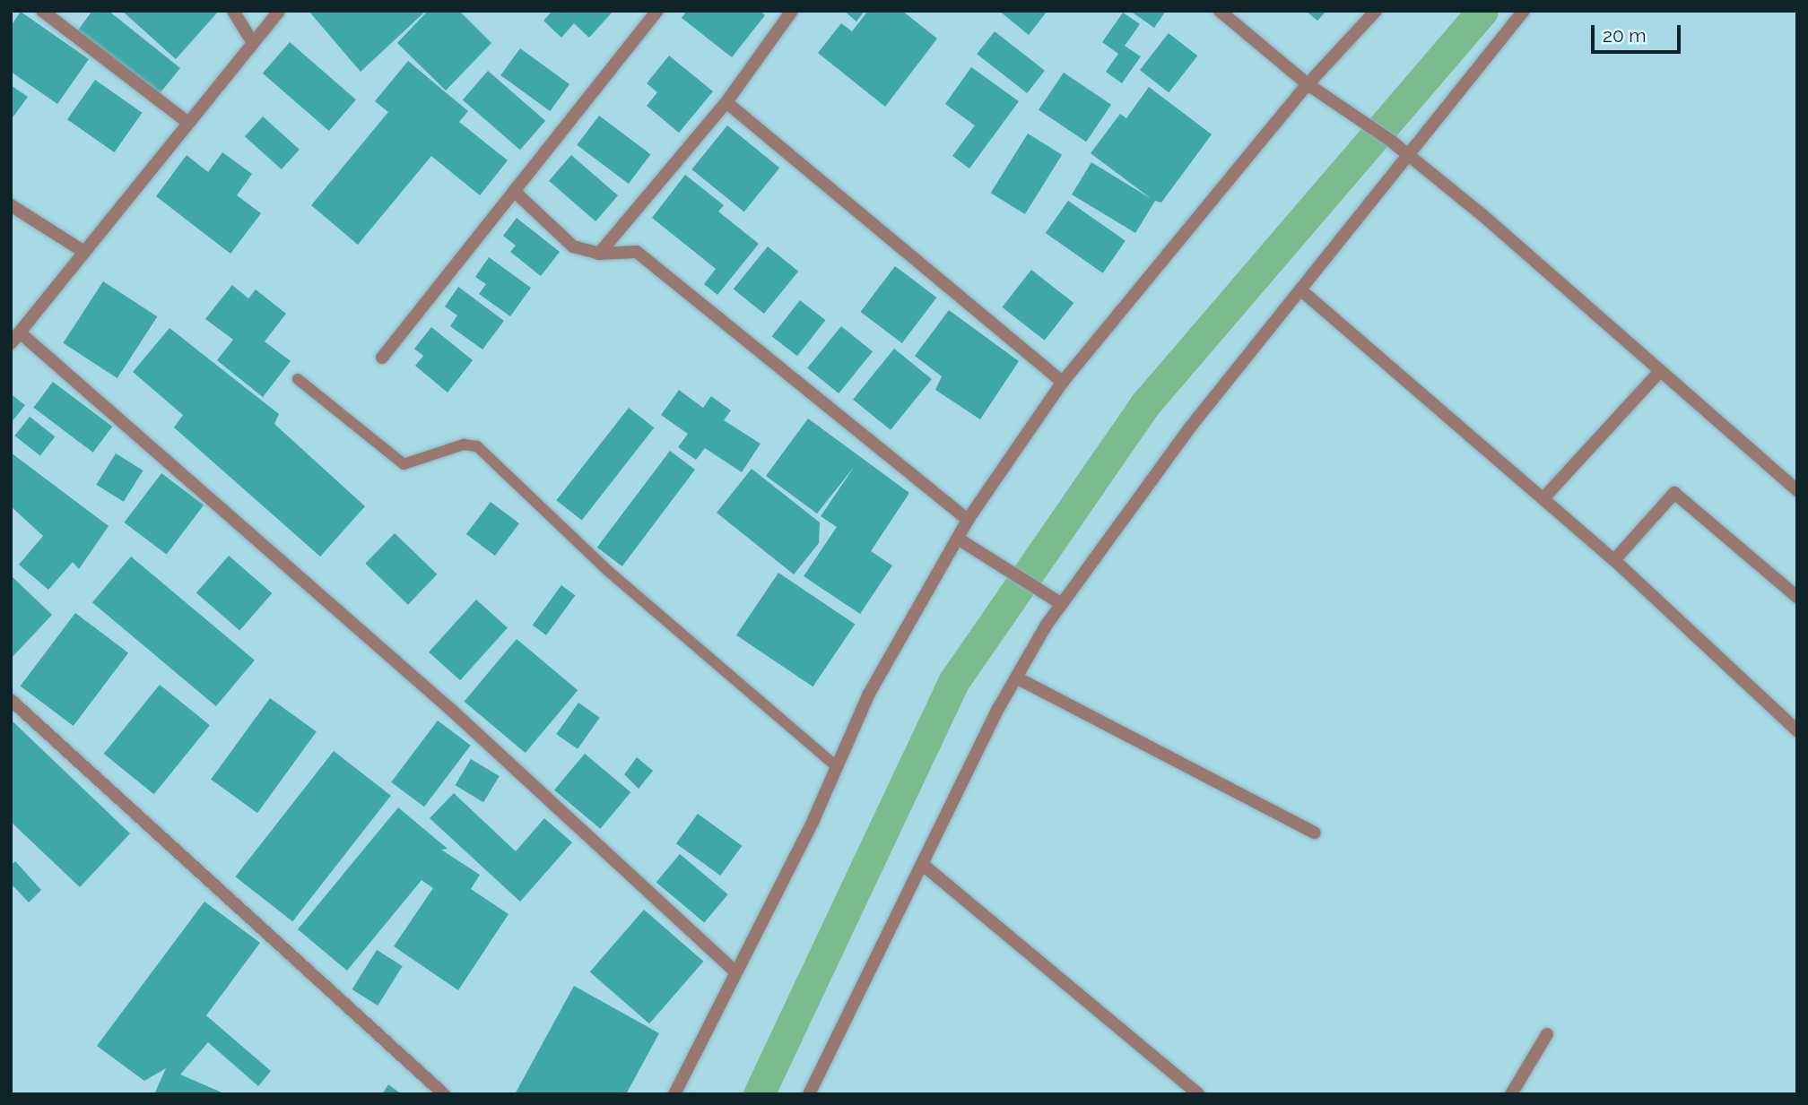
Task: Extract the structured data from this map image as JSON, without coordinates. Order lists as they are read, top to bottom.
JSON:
{
  "scale_bar": "20 m"
}
